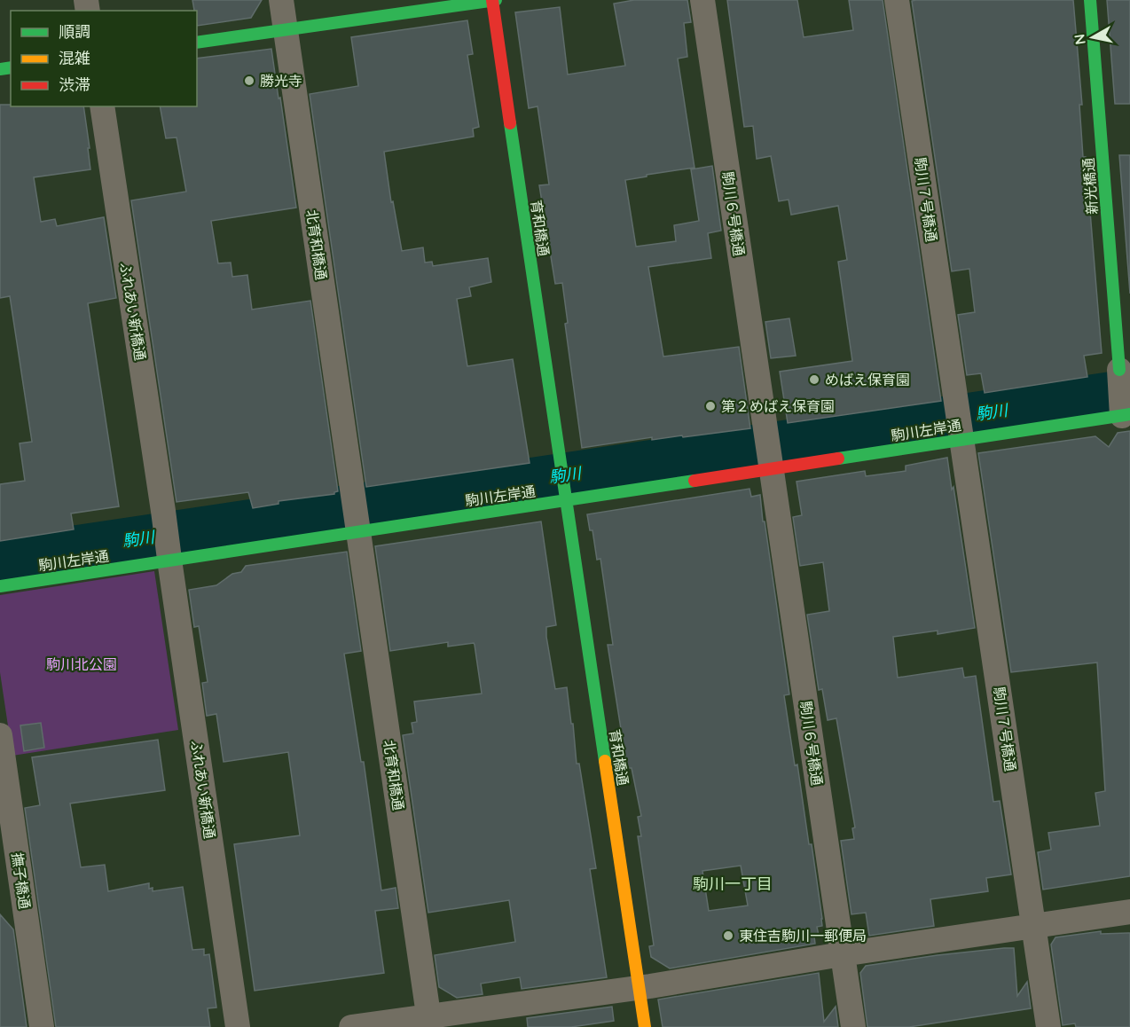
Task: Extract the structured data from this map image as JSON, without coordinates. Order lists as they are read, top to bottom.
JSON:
{
  "streets": {
    "street": [
      "新光橋通",
      "駒川７号橋通",
      "駒川６号橋通",
      "育和橋通",
      "北育和橋通",
      "ふれあい新橋通",
      "駒川左岸通",
      "撫子橋通"
    ]
  },
  "crossings": [
    ["駒川７号橋通", "駒川左岸通"],
    ["駒川６号橋通", "駒川左岸通"],
    ["育和橋通", "駒川左岸通"],
    ["北育和橋通", "駒川左岸通"],
    ["ふれあい新橋通", "駒川左岸通"]
  ],
  "districts": ["駒川一丁目"],
  "water": ["駒川"],
  "parks": ["駒川北公園"],
  "places": [
    "勝光寺",
    "めばえ保育園",
    "第２めばえ保育園",
    "東住吉駒川一郵便局"
  ],
  "legend": ["順調", "混雑", "渋滞"],
  "north": "left"
}
